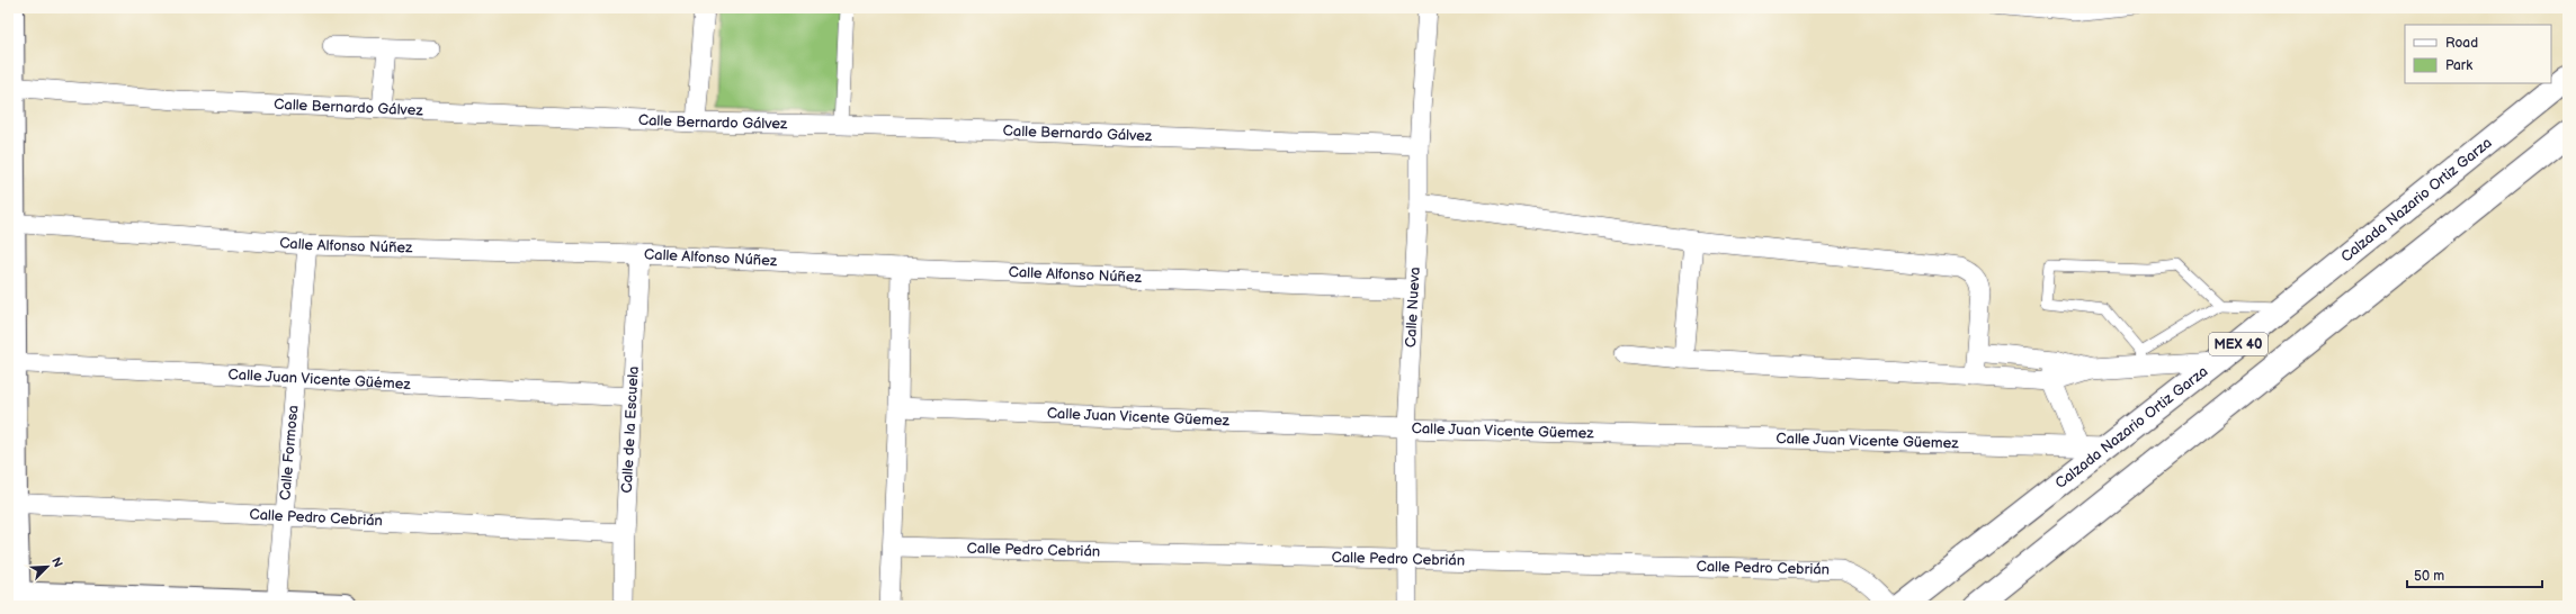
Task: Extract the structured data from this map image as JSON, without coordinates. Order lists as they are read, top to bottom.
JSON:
{
  "streets": {
    "main road": ["Calzada Nazario Ortiz Garza", "MEX 40"],
    "street": [
      "Calle Bernardo Gálvez",
      "Calle Alfonso Núñez",
      "Calle Nueva",
      "Calle Juan Vicente Güémez",
      "Calle Juan Vicente Güemez",
      "Calle de la Escuela",
      "Calle Formosa",
      "Calle Pedro Cebrián"
    ]
  },
  "crossings": [
    ["Calle Bernardo Gálvez", "Calle Nueva"],
    ["Calzada Nazario Ortiz Garza", "Calle Juan Vicente Güemez"],
    ["Calle Alfonso Núñez", "Calle Nueva"],
    ["Calle Alfonso Núñez", "Calle de la Escuela"],
    ["Calle Alfonso Núñez", "Calle Formosa"],
    ["Calle Nueva", "Calle Juan Vicente Güemez"],
    ["Calle Nueva", "Calle Pedro Cebrián"],
    ["Calle Juan Vicente Güémez", "Calle de la Escuela"],
    ["Calle Juan Vicente Güémez", "Calle Formosa"],
    ["Calle de la Escuela", "Calle Pedro Cebrián"],
    ["Calle Formosa", "Calle Pedro Cebrián"]
  ],
  "legend": ["Road", "Park"],
  "scale_bar": "50 m",
  "north": "top right"
}
